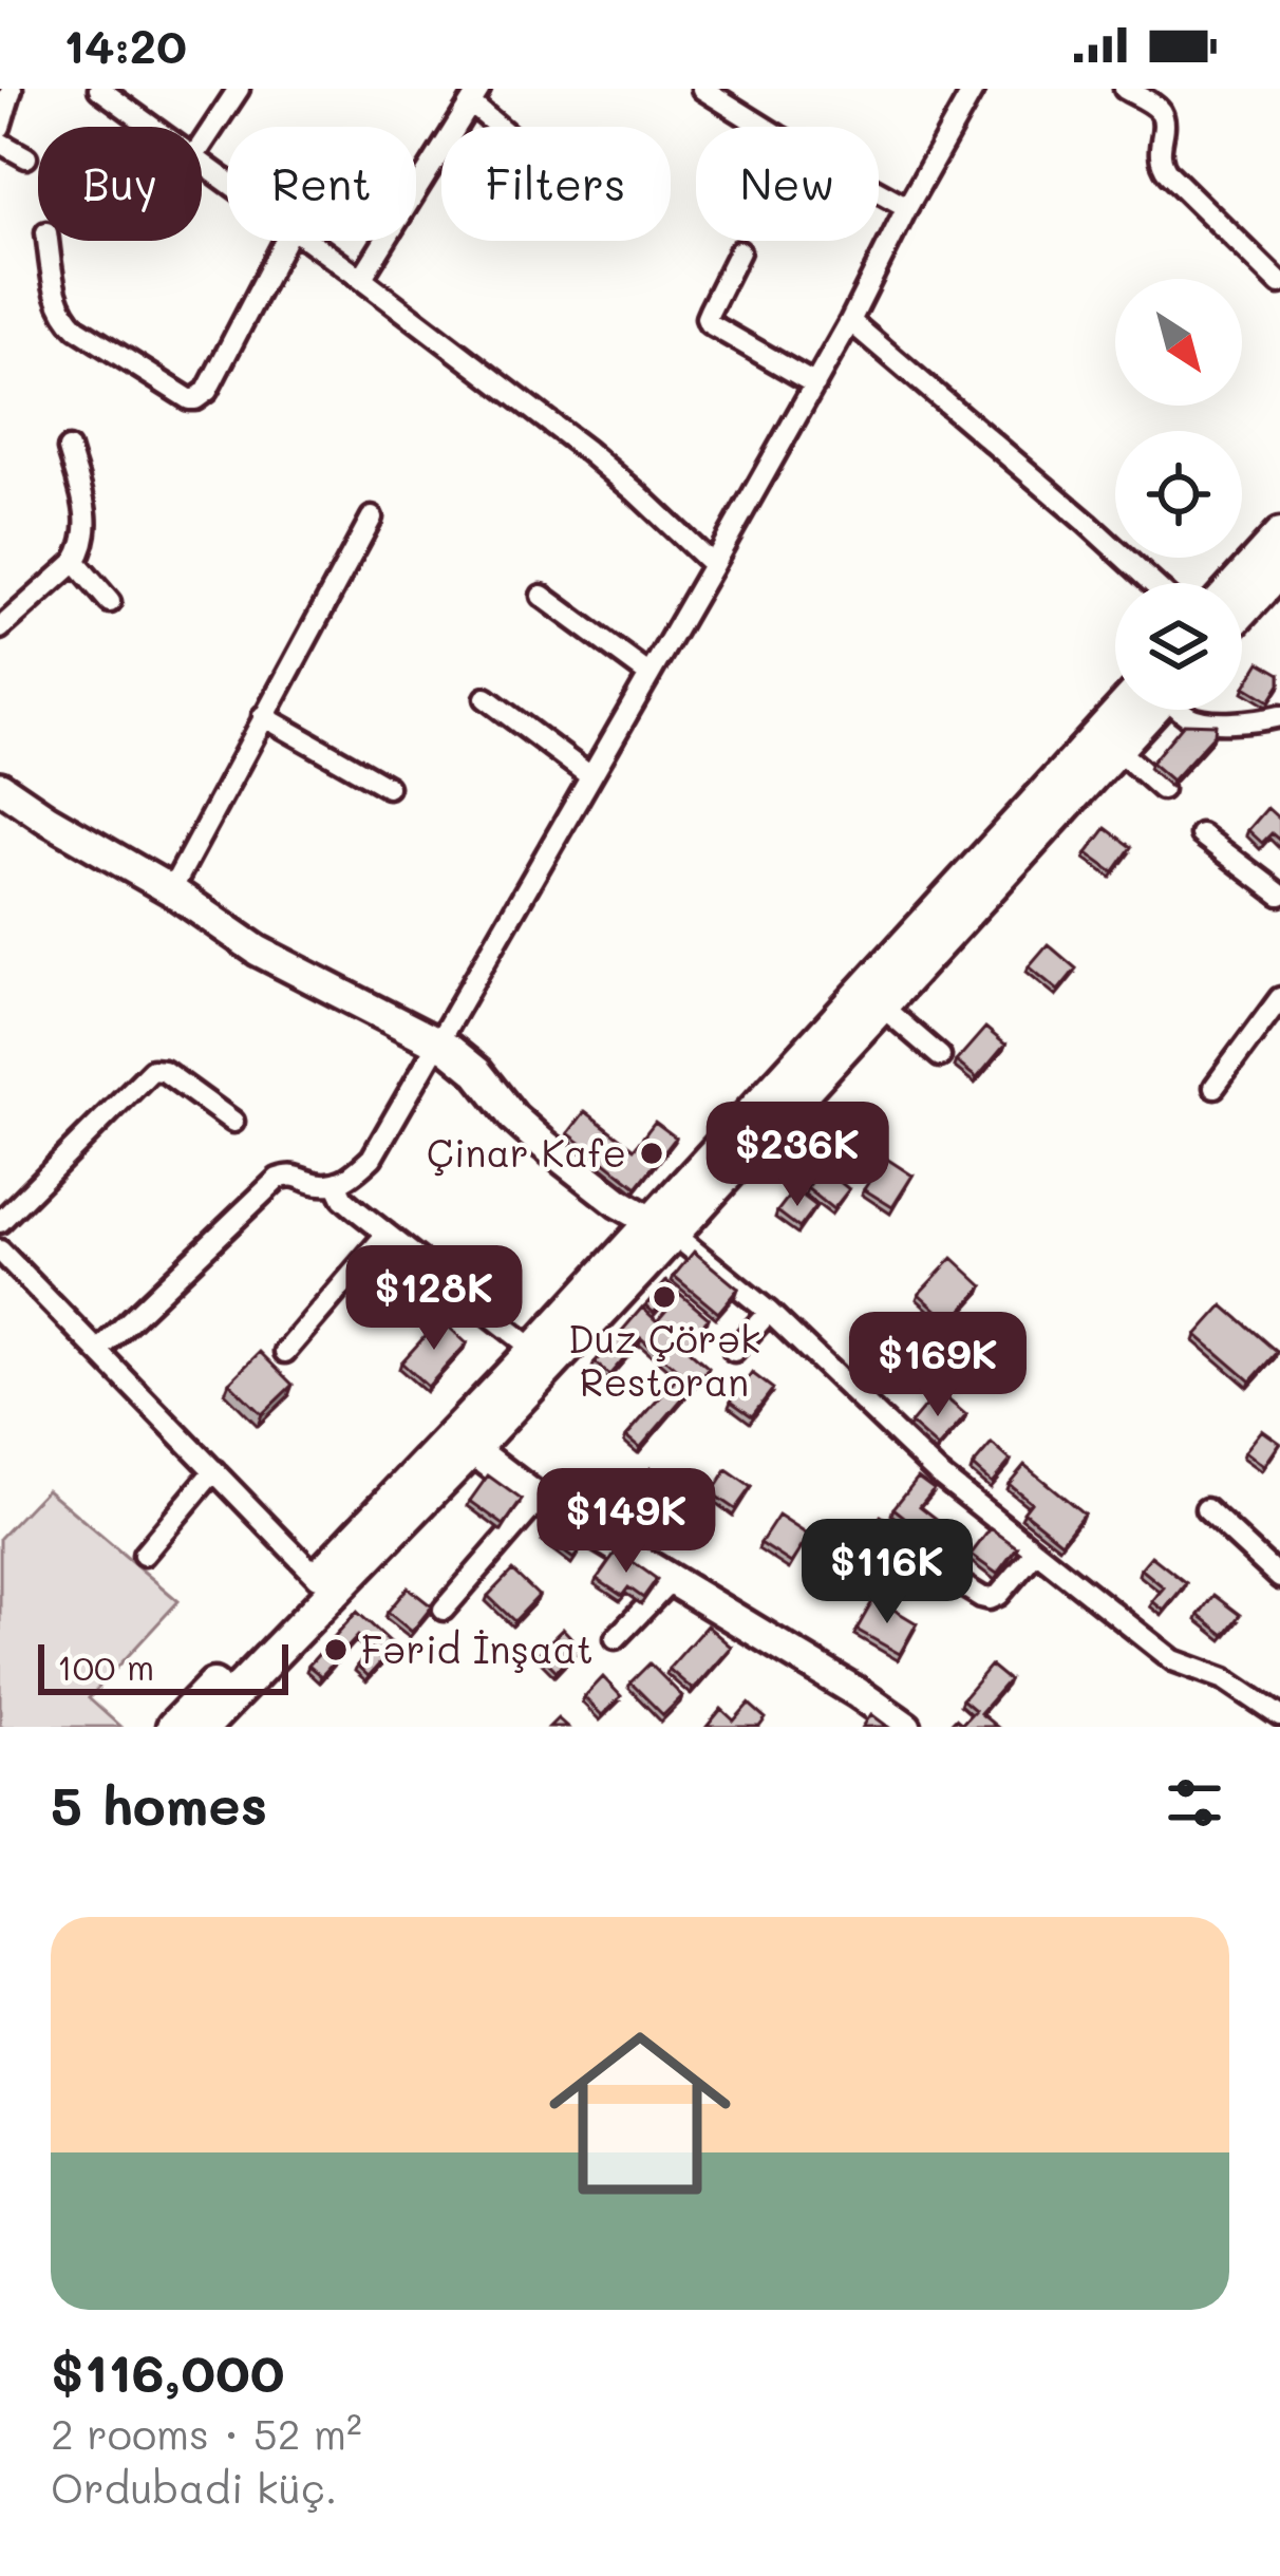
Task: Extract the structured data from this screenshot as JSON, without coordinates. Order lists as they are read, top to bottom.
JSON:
{
  "places": ["Çinar Kafe", "Duz Çörək Restoran", "Fərid İnşaat"],
  "scale_bar": "100 m",
  "north": "bottom right",
  "page": {
    "status": "14:20",
    "chip": [
      "Buy",
      "Rent",
      "Filters",
      "New"
    ],
    "price": [
      "$236K",
      "$128K",
      "$169K",
      "$149K",
      "$116K"
    ],
    "scale": "100 m",
    "heading": "5 homes",
    "list": [
      {
        "name": "$116,000",
        "note": "2 rooms · 52 m² · Ordubadi küç."
      }
    ]
  }
}
